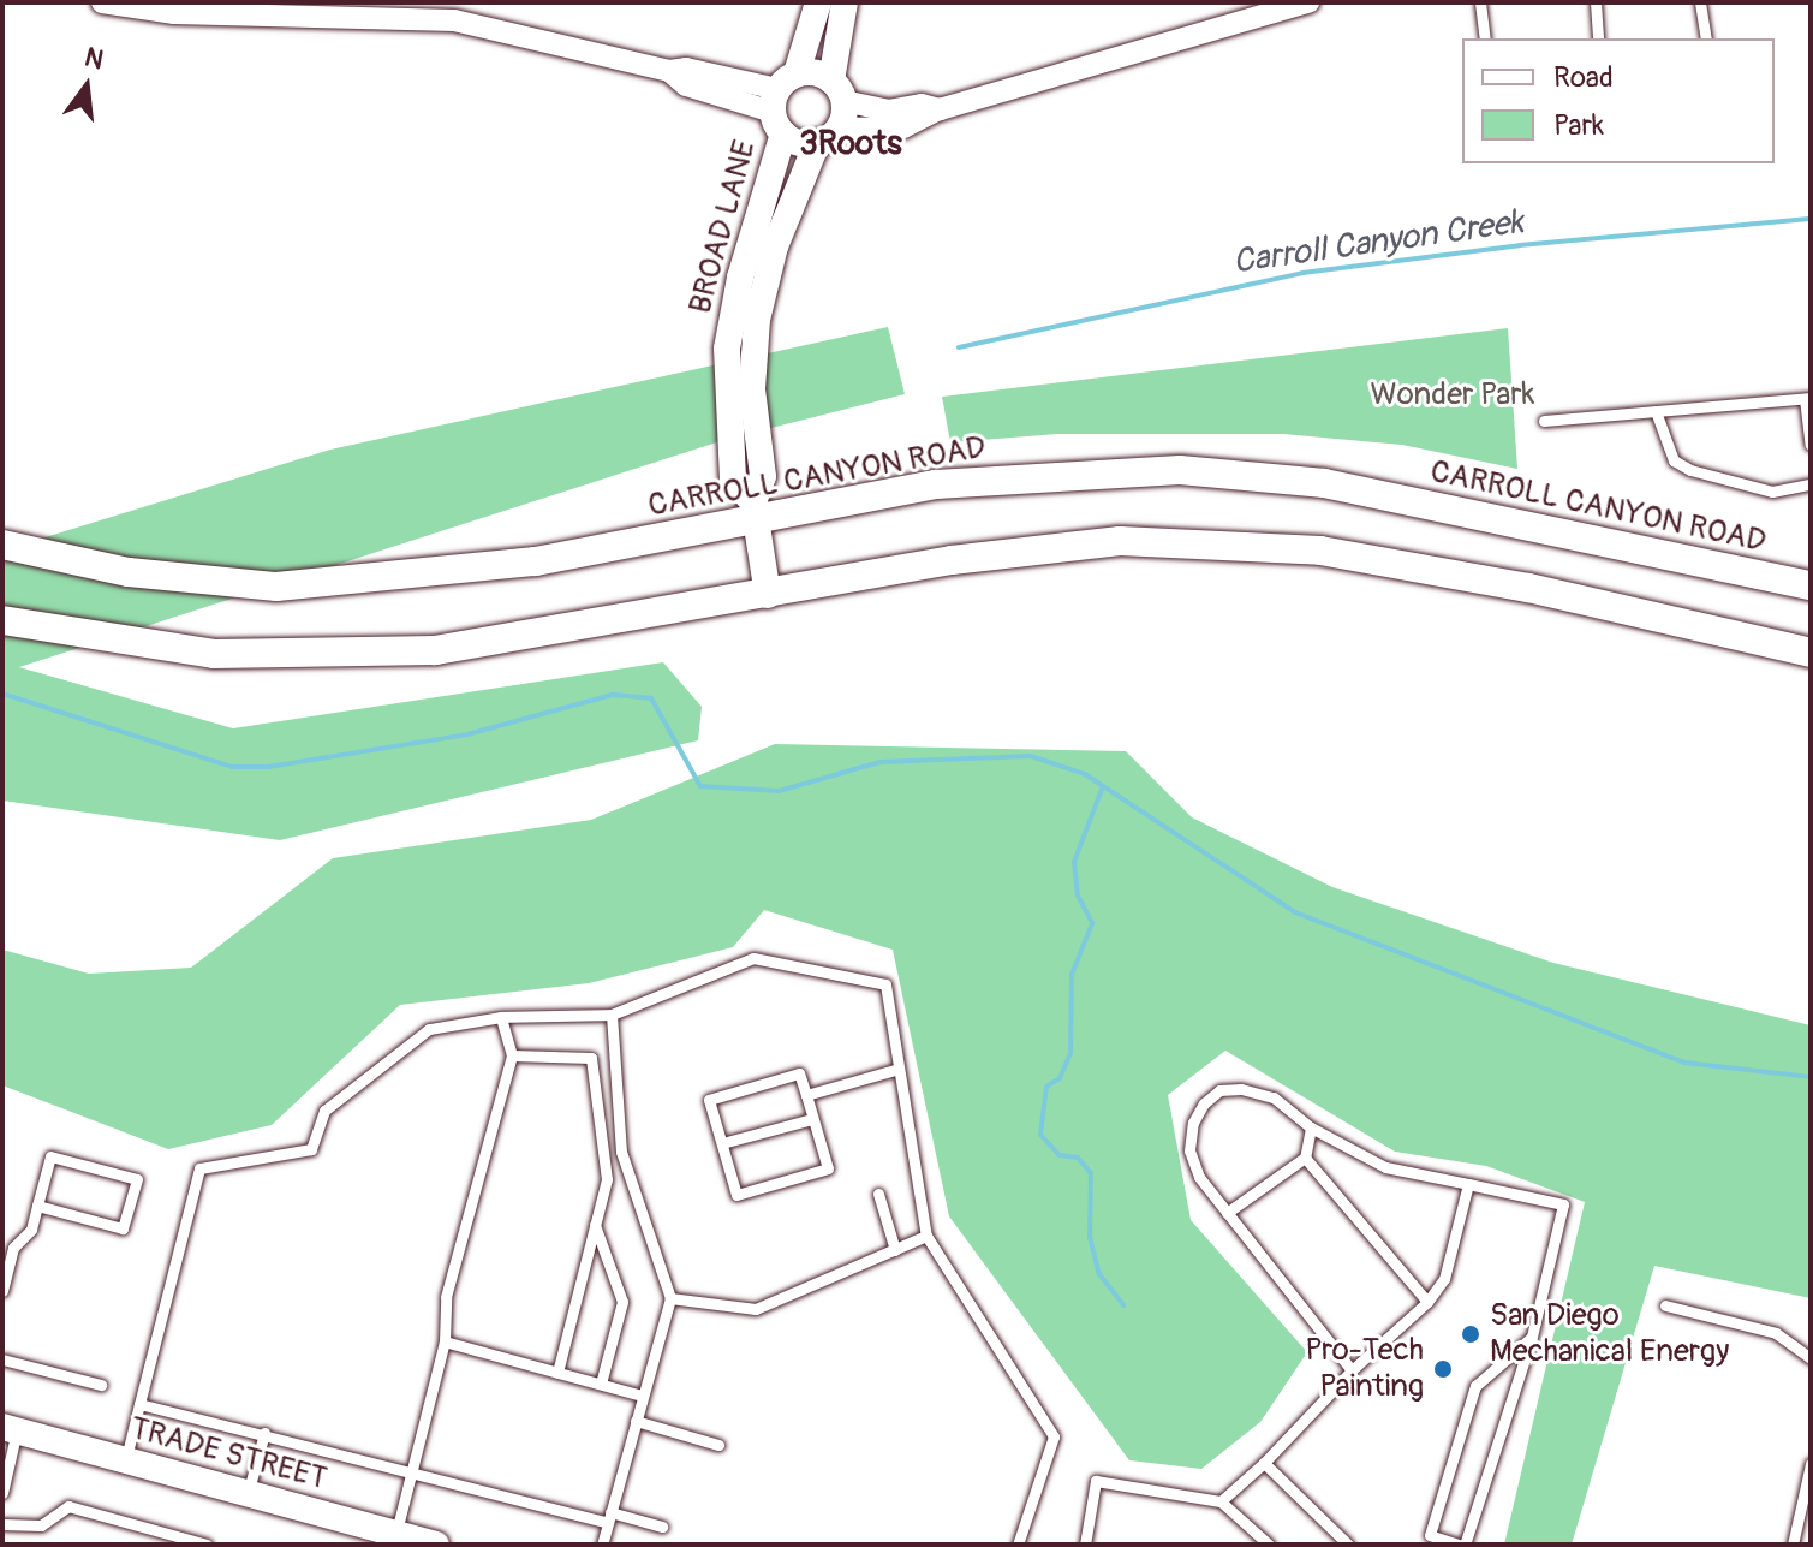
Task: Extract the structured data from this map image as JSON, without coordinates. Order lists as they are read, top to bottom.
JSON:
{
  "streets": {
    "main road": ["CARROLL CANYON ROAD"],
    "street": ["BROAD LANE", "TRADE STREET"]
  },
  "crossings": [
    ["BROAD LANE", "CARROLL CANYON ROAD"]
  ],
  "districts": ["3Roots"],
  "water": ["Carroll Canyon Creek"],
  "parks": ["Wonder Park"],
  "places": ["San Diego Mechanical Energy", "Pro-Tech Painting"],
  "legend": ["Road", "Park"],
  "north": "top"
}
